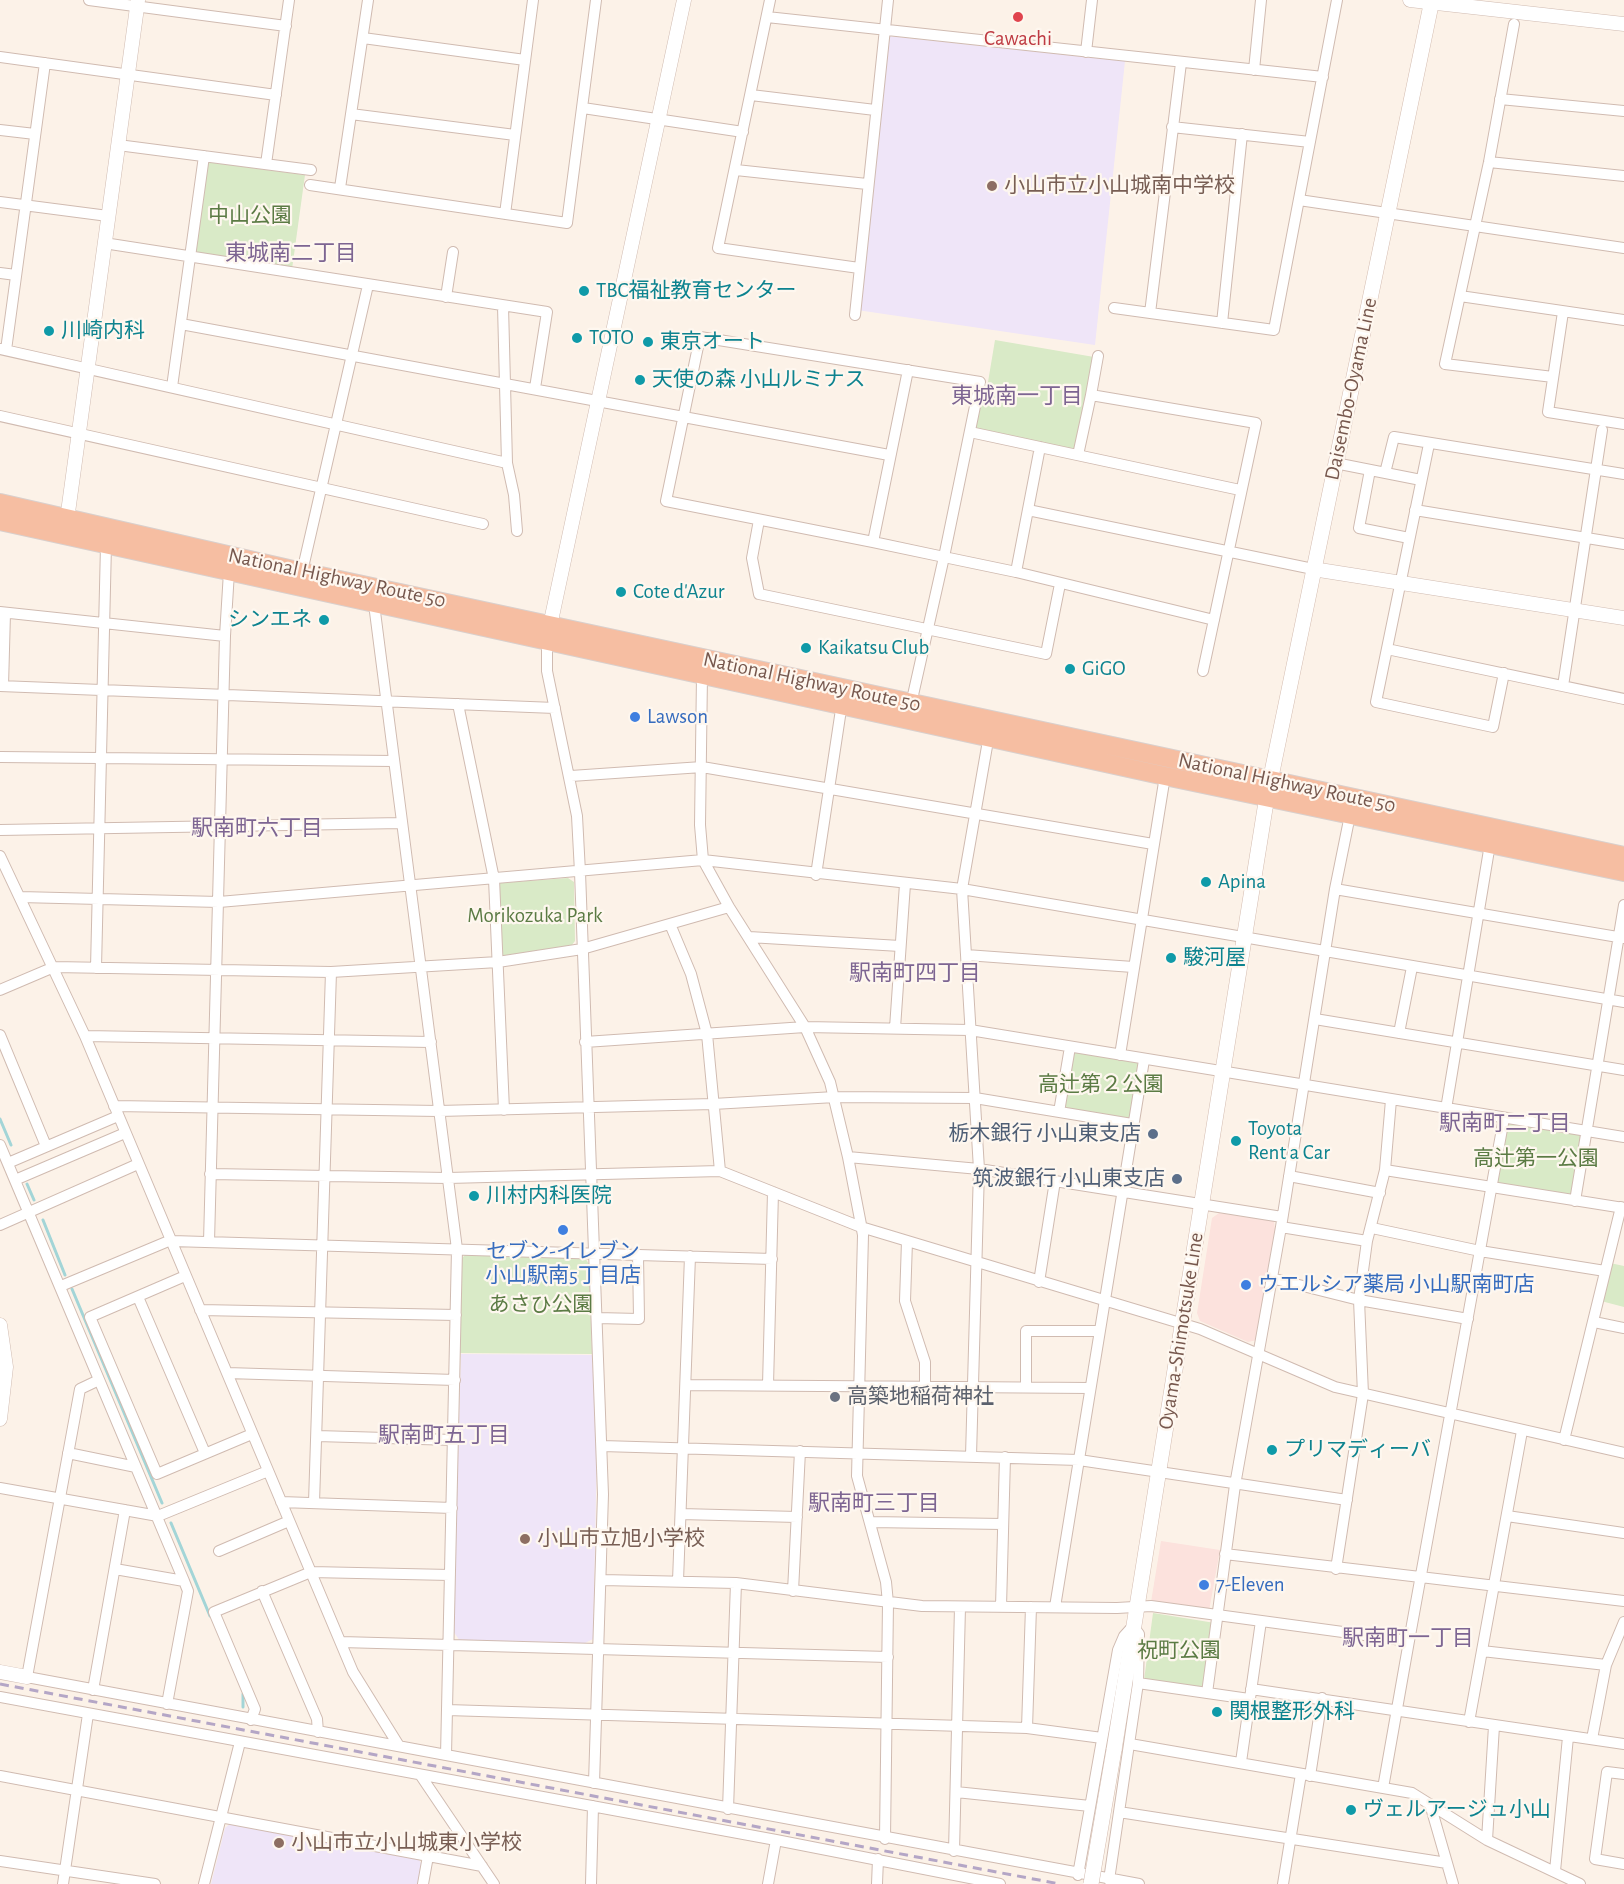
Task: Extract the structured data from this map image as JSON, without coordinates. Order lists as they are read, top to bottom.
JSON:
{
  "streets": {
    "highway": ["National Highway Route 50"],
    "main road": ["Daisembo-Oyama Line", "Oyama-Shimotsuke Line"]
  },
  "crossings": [
    ["Daisembo-Oyama Line", "National Highway Route 50"],
    ["Daisembo-Oyama Line", "Oyama-Shimotsuke Line"],
    ["National Highway Route 50", "Oyama-Shimotsuke Line"]
  ],
  "districts": [
    "東城南二丁目",
    "東城南一丁目",
    "駅南町六丁目",
    "駅南町四丁目",
    "駅南町二丁目",
    "駅南町五丁目",
    "駅南町三丁目",
    "駅南町一丁目"
  ],
  "parks": [
    "中山公園",
    "Morikozuka Park",
    "高辻第２公園",
    "高辻第一公園",
    "あさひ公園",
    "祝町公園"
  ],
  "places": [
    "Cawachi",
    "小山市立小山城南中学校",
    "TBC福祉教育センター",
    "川崎内科",
    "TOTO",
    "東京オート",
    "天使の森 小山ルミナス",
    "Cote d'Azur",
    "シンエネ",
    "Kaikatsu Club",
    "GiGO",
    "Lawson",
    "Apina",
    "駿河屋",
    "栃木銀行 小山東支店",
    "Toyota Rent a Car",
    "筑波銀行 小山東支店",
    "川村内科医院",
    "セブン-イレブン 小山駅南5丁目店",
    "ウエルシア薬局 小山駅南町店",
    "高築地稲荷神社",
    "プリマディーバ",
    "小山市立旭小学校",
    "7-Eleven",
    "関根整形外科",
    "ヴェルアージュ小山",
    "小山市立小山城東小学校"
  ]
}
